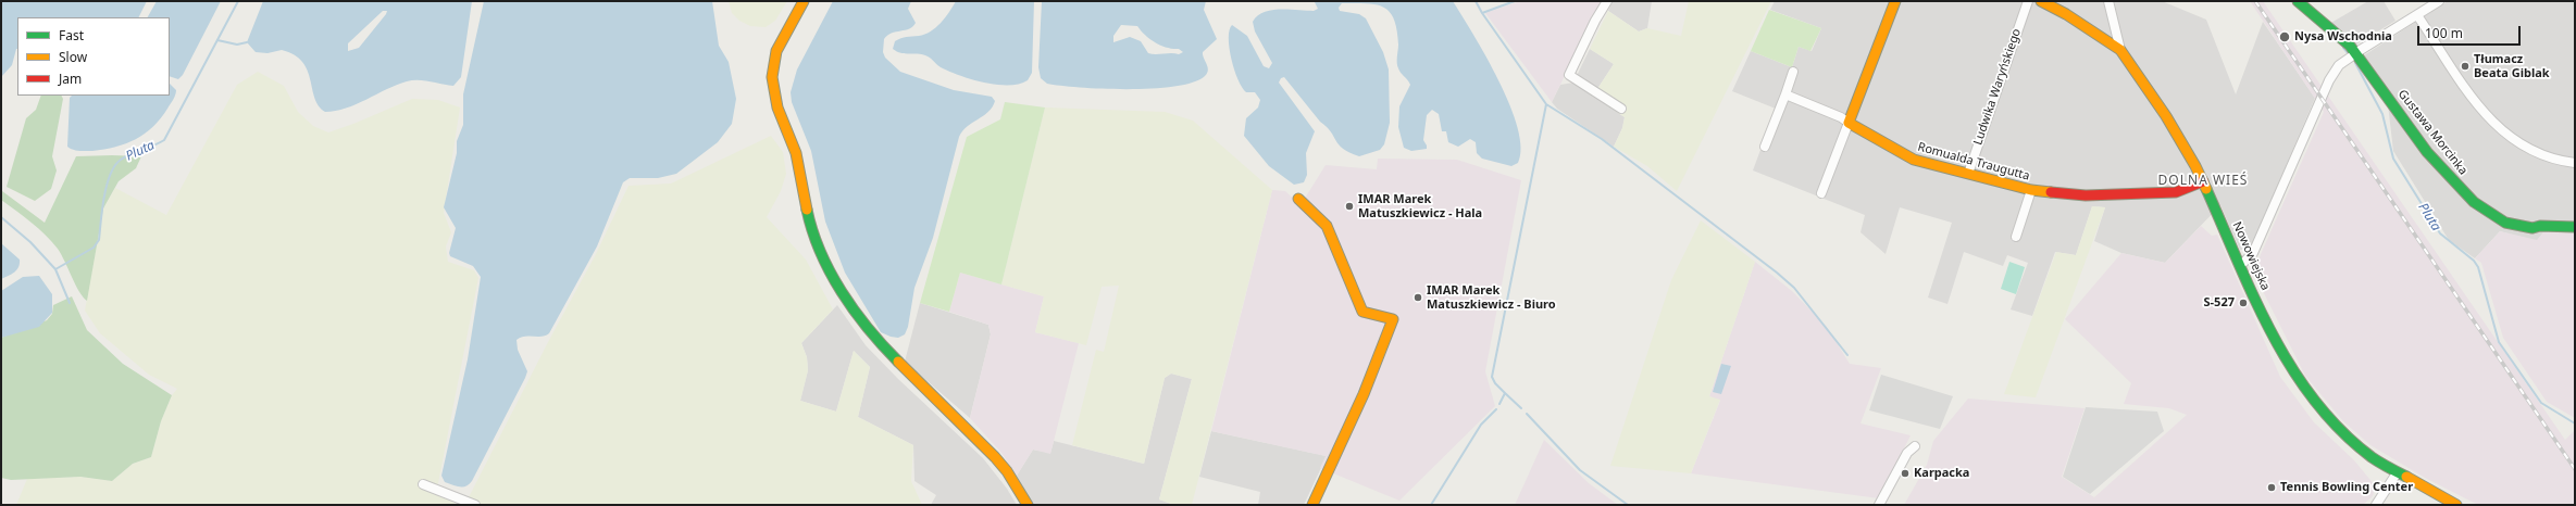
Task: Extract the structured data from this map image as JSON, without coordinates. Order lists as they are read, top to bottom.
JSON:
{
  "streets": {
    "street": [
      "Ludwika Waryńskiego",
      "Gustawa Morcinka",
      "Romualda Traugutta",
      "Nowowiejska"
    ]
  },
  "crossings": [
    ["Ludwika Waryńskiego", "Romualda Traugutta"],
    ["Romualda Traugutta", "Nowowiejska"]
  ],
  "districts": ["DOLNA WIEŚ"],
  "water": ["Pluta"],
  "places": [
    "Nysa Wschodnia",
    "Tłumacz Beata Giblak",
    "IMAR Marek Matuszkiewicz - Hala",
    "IMAR Marek Matuszkiewicz - Biuro",
    "S-527",
    "Karpacka",
    "Tennis Bowling Center"
  ],
  "legend": ["Fast", "Slow", "Jam"],
  "scale_bar": "100 m"
}
